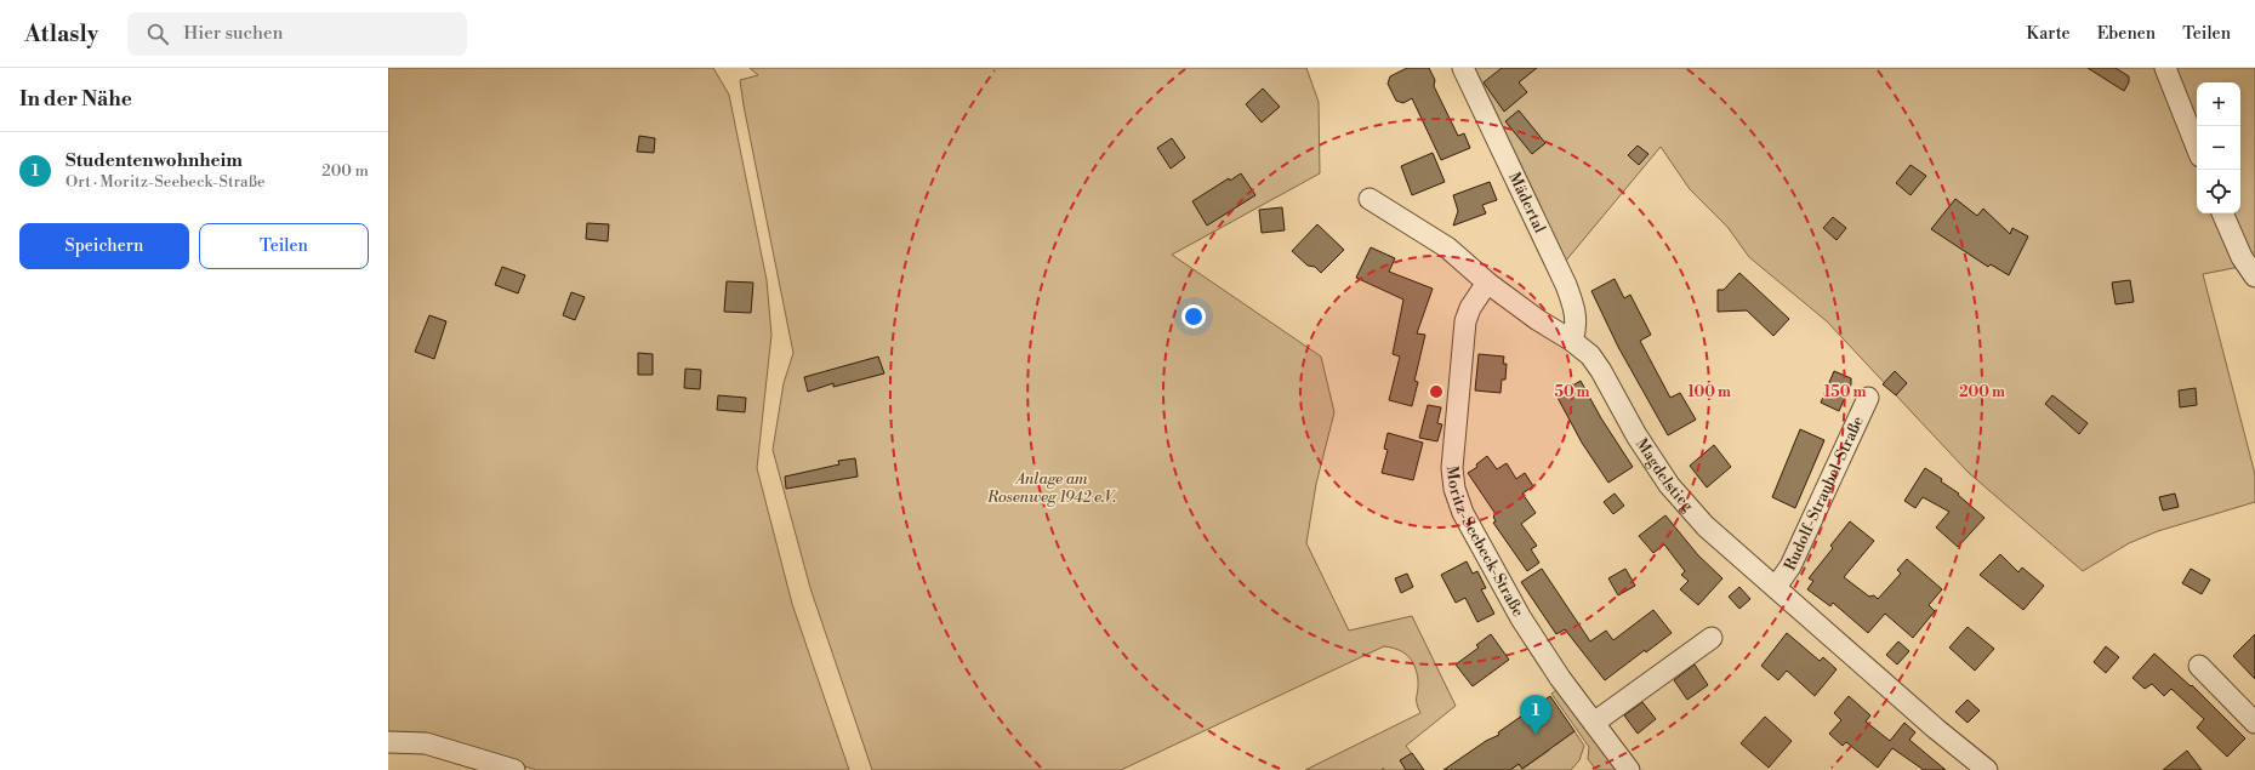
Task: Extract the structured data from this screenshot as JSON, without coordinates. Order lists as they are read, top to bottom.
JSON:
{
  "streets": {
    "street": [
      "Mädertal",
      "Magdelstieg",
      "Rudolf-Straubel-Straße",
      "Moritz-Seebeck-Straße"
    ]
  },
  "crossings": [
    ["Mädertal", "Magdelstieg"],
    ["Magdelstieg", "Rudolf-Straubel-Straße"],
    ["Magdelstieg", "Moritz-Seebeck-Straße"]
  ],
  "parks": ["Anlage am Rosenweg 1942 e.V."],
  "page": {
    "header": "Atlasly",
    "search": "Hier suchen",
    "nav": ["Karte", "Ebenen", "Teilen"],
    "heading": "In der Nähe",
    "map_buttons": ["+", "−"],
    "list": [
      {
        "mark": "1",
        "name": "Studentenwohnheim",
        "note": "Ort · Moritz-Seebeck-Straße",
        "value": "200 m"
      }
    ],
    "buttons": ["Speichern", "Teilen"],
    "pins": "1"
  },
  "rings": [
    "50 m",
    "100 m",
    "150 m",
    "200 m"
  ]
}
